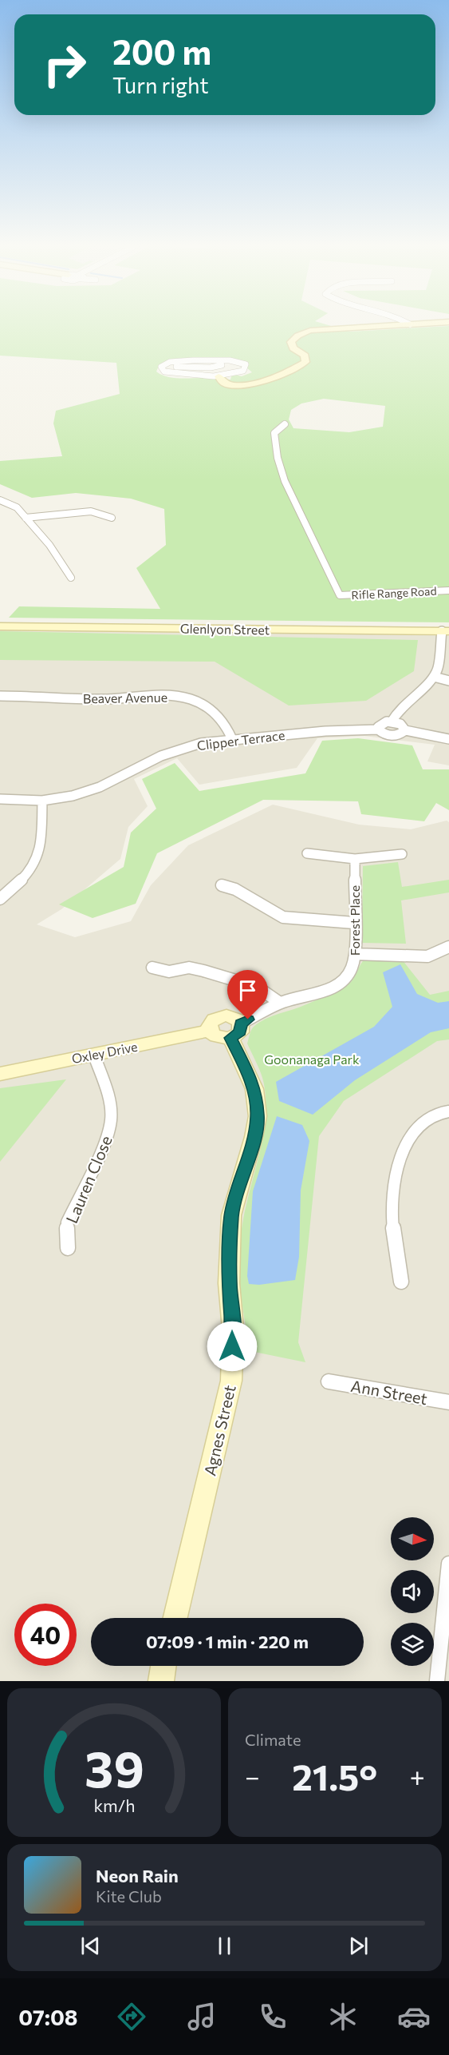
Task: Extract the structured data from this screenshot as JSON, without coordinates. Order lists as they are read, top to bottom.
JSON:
{
  "streets": {
    "street": [
      "Rifle Range Road",
      "Glenlyon Street",
      "Beaver Avenue",
      "Clipper Terrace",
      "Forest Place",
      "Oxley Drive",
      "Lauren Close",
      "Ann Street",
      "Agnes Street"
    ]
  },
  "crossings": [
    ["Beaver Avenue", "Clipper Terrace"],
    ["Forest Place", "Oxley Drive"],
    ["Forest Place", "Agnes Street"],
    ["Oxley Drive", "Lauren Close"],
    ["Oxley Drive", "Agnes Street"]
  ],
  "parks": ["Goonanaga Park"],
  "north": "right",
  "page": {
    "turn": ["200 m", "Turn right"],
    "limit": "40",
    "trip": "07:09 · 1 min · 220 m",
    "tile": "Climate",
    "heat": ["−", "21.5°", "+"],
    "song": ["Neon Rain", "Kite Club"],
    "tabs": "07:08",
    "gauge": ["39", "km/h"]
  }
}
